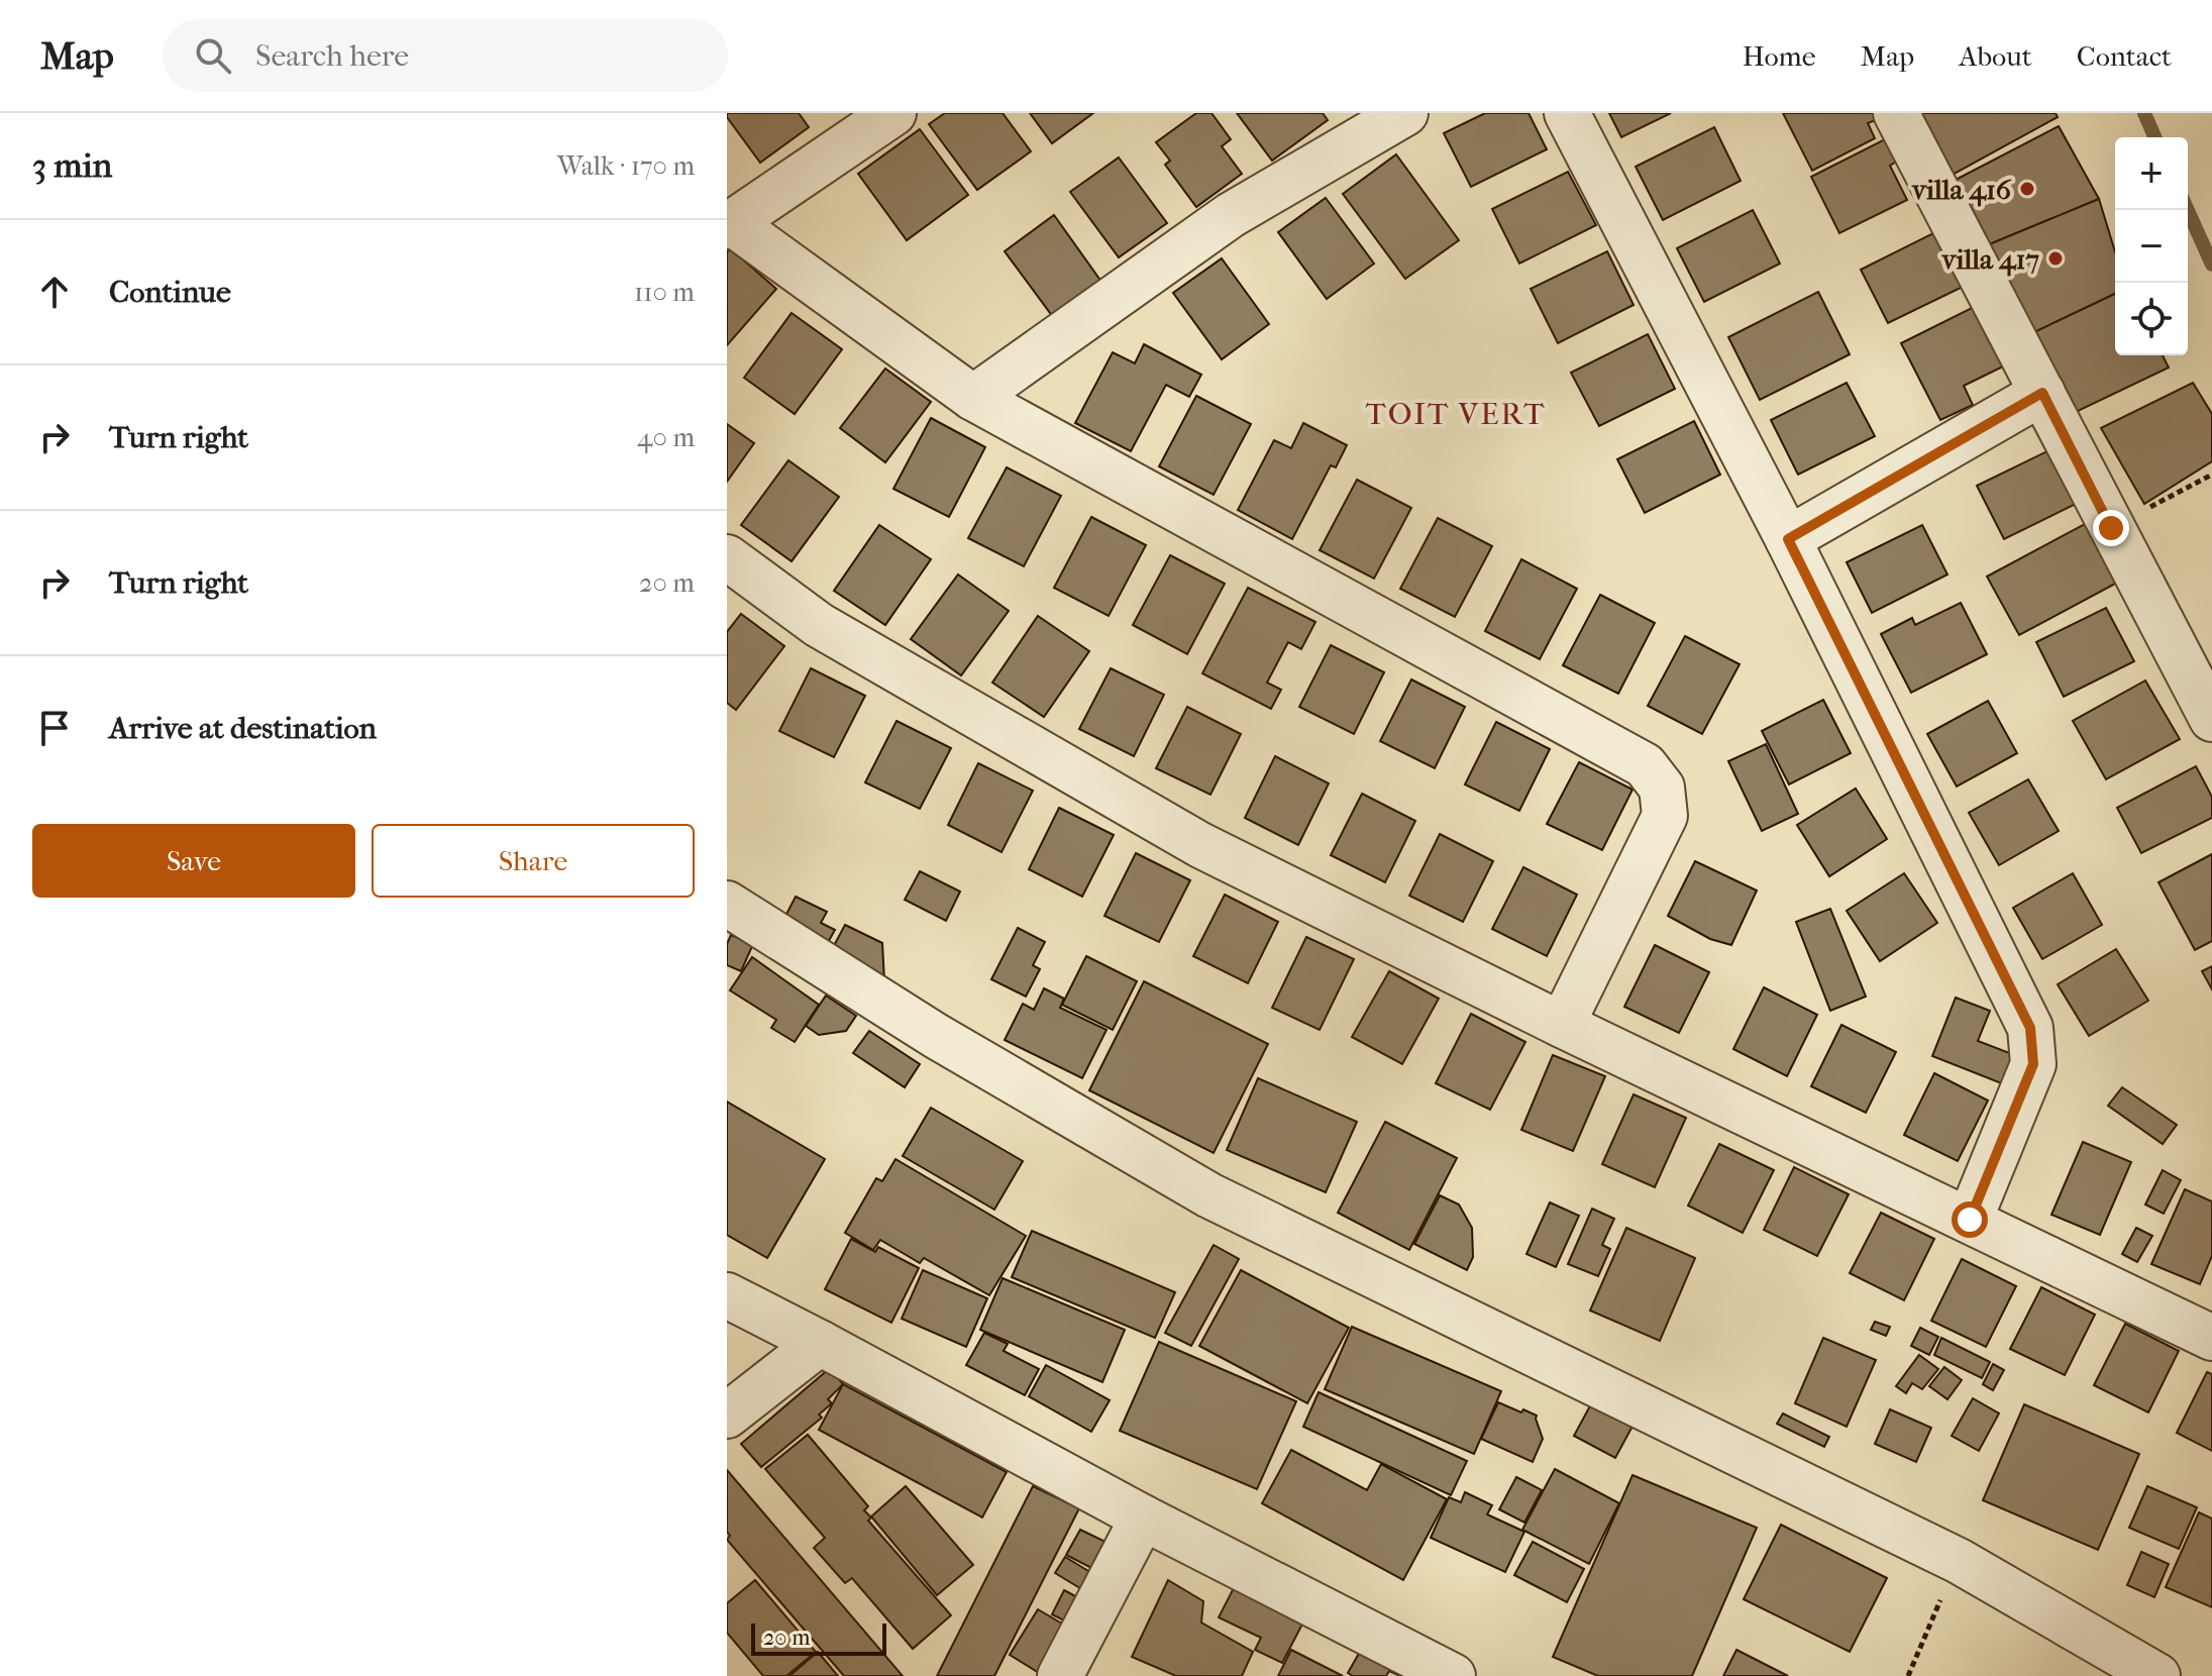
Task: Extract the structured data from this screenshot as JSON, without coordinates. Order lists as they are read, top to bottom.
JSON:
{
  "districts": ["TOIT VERT"],
  "places": ["villa 416", "villa 417"],
  "scale_bar": "20 m",
  "page": {
    "header": "Map",
    "search": "Search here",
    "nav": [
      "Home",
      "Map",
      "About",
      "Contact"
    ],
    "heading": ["3 min", "Walk · 170 m"],
    "map_buttons": ["+", "−"],
    "list": [
      ["Continue", "110 m"],
      ["Turn right", "40 m"],
      ["Turn right", "20 m"],
      "Arrive at destination"
    ],
    "buttons": ["Save", "Share"],
    "scale": "20 m"
  }
}
